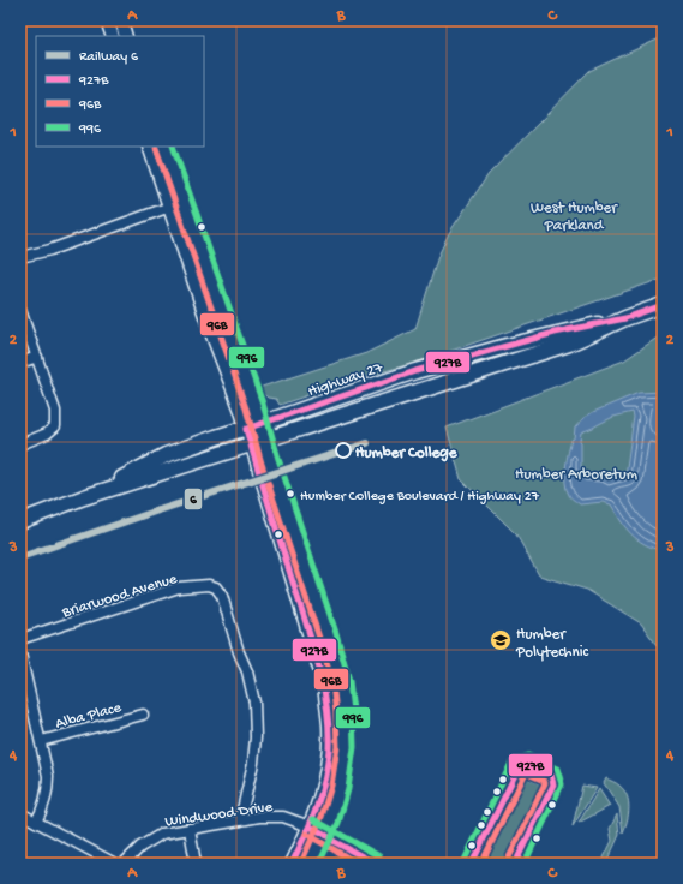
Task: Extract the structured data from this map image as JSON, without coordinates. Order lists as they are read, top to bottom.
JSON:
{
  "streets": {
    "main road": ["Highway 27"],
    "street": ["Briarwood Avenue", "Alba Place", "Windwood Drive"]
  },
  "crossings": [
    ["Briarwood Avenue", "Windwood Drive"]
  ],
  "parks": ["West Humber Parkland", "Humber Arboretum"],
  "places": {
    "other": ["Humber College", "Humber College Boulevard / Highway 27"],
    "school or university": ["Humber Polytechnic"]
  },
  "lines": [
    "transit line 996",
    "transit line 96B",
    "transit line 927B",
    "rail line 6"
  ],
  "legend": [
    "Railway 6",
    "927B",
    "96B",
    "996"
  ],
  "grid": {
    "columns": ["A", "B", "C"],
    "rows": [
      "1",
      "2",
      "3",
      "4"
    ]
  }
}
